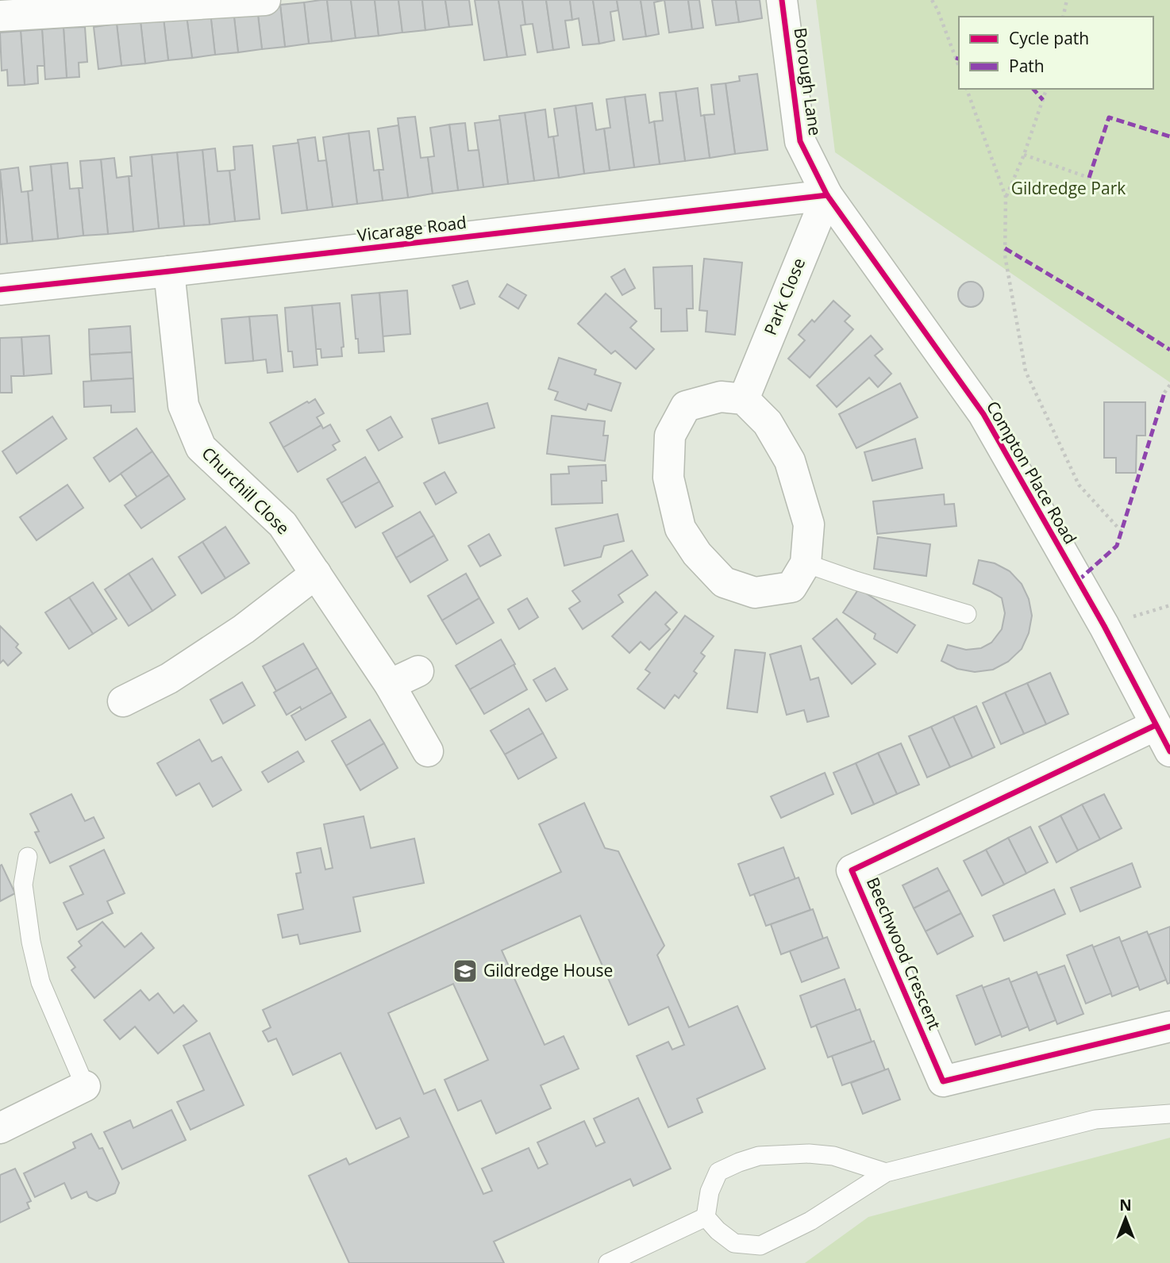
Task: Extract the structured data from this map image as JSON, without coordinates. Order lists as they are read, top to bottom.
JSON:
{
  "streets": {
    "street": [
      "Borough Lane",
      "Vicarage Road",
      "Park Close",
      "Compton Place Road",
      "Churchill Close",
      "Beechwood Crescent"
    ]
  },
  "crossings": [
    ["Borough Lane", "Vicarage Road"],
    ["Borough Lane", "Park Close"],
    ["Borough Lane", "Compton Place Road"],
    ["Vicarage Road", "Park Close"],
    ["Vicarage Road", "Compton Place Road"],
    ["Vicarage Road", "Churchill Close"],
    ["Park Close", "Compton Place Road"],
    ["Compton Place Road", "Beechwood Crescent"]
  ],
  "parks": ["Gildredge Park"],
  "places": {
    "school or university": ["Gildredge House"]
  },
  "legend": ["Cycle path", "Path"],
  "north": "top"
}
